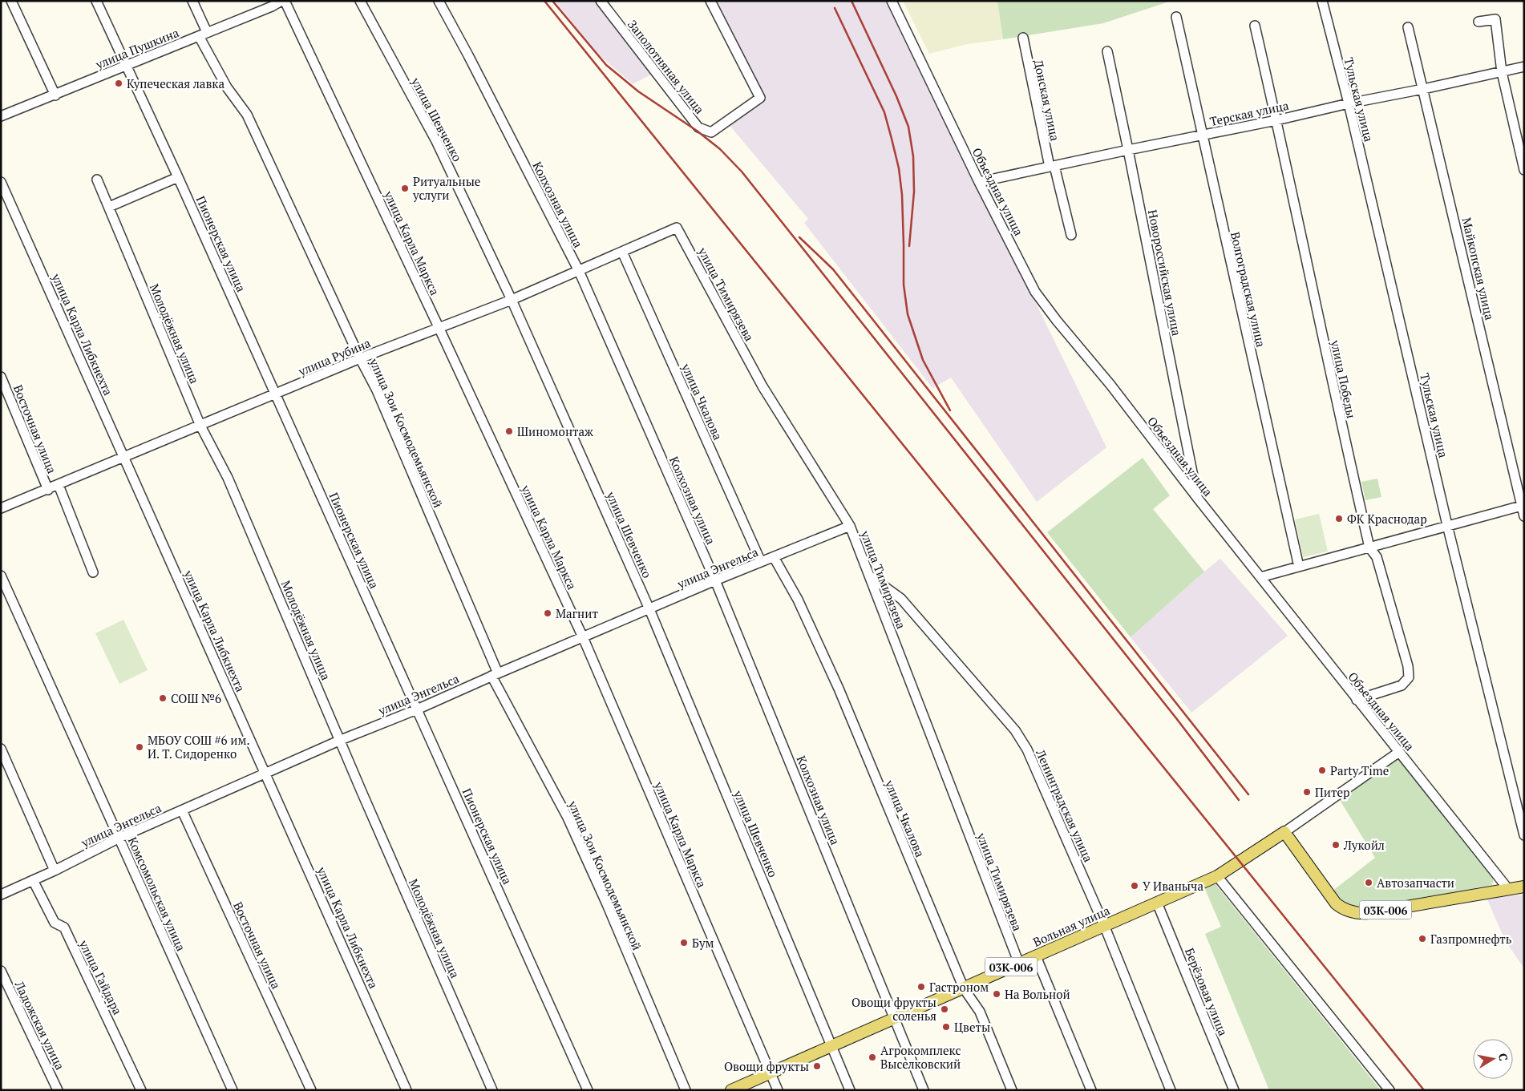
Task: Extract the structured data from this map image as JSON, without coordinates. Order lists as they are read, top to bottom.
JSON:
{
  "streets": {
    "main road": ["03К-006", "Вольная улица"],
    "street": [
      "улица Пушкина",
      "Заполотняная улица",
      "Тульская улица",
      "Донская улица",
      "Терская улица",
      "улица Шевченко",
      "Объездная улица",
      "Колхозная улица",
      "улица Карла Маркса",
      "Пионерская улица",
      "Майкопская улица",
      "Новороссийская улица",
      "Волгоградская улица",
      "улица Тимирязева",
      "Молодёжная улица",
      "улица Карла Либкнехта",
      "улица Рубина",
      "улица Победы",
      "улица Чкалова",
      "Восточная улица",
      "улица Зои Космодемьянской",
      "улица Энгельса",
      "Ленинградская улица",
      "Комсомольская улица",
      "улица Гайдара",
      "Берёзовая улица",
      "Ладожская улица"
    ]
  },
  "crossings": [
    ["улица Пушкина", "улица Карла Маркса"],
    ["улица Пушкина", "Пионерская улица"],
    ["улица Пушкина", "улица Зои Космодемьянской"],
    ["Тульская улица", "Терская улица"],
    ["Донская улица", "Терская улица"],
    ["Терская улица", "Объездная улица"],
    ["Терская улица", "Майкопская улица"],
    ["Терская улица", "Новороссийская улица"],
    ["Терская улица", "Волгоградская улица"],
    ["Терская улица", "улица Победы"],
    ["улица Шевченко", "улица Рубина"],
    ["улица Шевченко", "улица Энгельса"],
    ["улица Шевченко", "Вольная улица"],
    ["Объездная улица", "Новороссийская улица"],
    ["Объездная улица", "улица Победы"],
    ["Объездная улица", "03К-006"],
    ["Объездная улица", "Вольная улица"],
    ["Колхозная улица", "улица Рубина"],
    ["Колхозная улица", "улица Энгельса"],
    ["Колхозная улица", "Вольная улица"],
    ["улица Карла Маркса", "улица Рубина"],
    ["улица Карла Маркса", "улица Энгельса"],
    ["улица Карла Маркса", "Вольная улица"],
    ["Пионерская улица", "улица Рубина"],
    ["Пионерская улица", "улица Энгельса"],
    ["улица Тимирязева", "улица Рубина"],
    ["улица Тимирязева", "улица Энгельса"],
    ["улица Тимирязева", "Ленинградская улица"],
    ["улица Тимирязева", "Вольная улица"],
    ["Молодёжная улица", "улица Рубина"],
    ["Молодёжная улица", "улица Энгельса"],
    ["улица Карла Либкнехта", "улица Рубина"],
    ["улица Карла Либкнехта", "улица Энгельса"],
    ["улица Рубина", "улица Чкалова"],
    ["улица Рубина", "Восточная улица"],
    ["улица Рубина", "улица Зои Космодемьянской"],
    ["улица Чкалова", "улица Энгельса"],
    ["улица Чкалова", "Вольная улица"],
    ["Восточная улица", "улица Энгельса"],
    ["улица Зои Космодемьянской", "улица Энгельса"],
    ["улица Энгельса", "Комсомольская улица"],
    ["улица Энгельса", "улица Гайдара"],
    ["Ленинградская улица", "Вольная улица"],
    ["03К-006", "Вольная улица"],
    ["Вольная улица", "Берёзовая улица"]
  ],
  "places": [
    "Купеческая лавка",
    "Ритуальные услуги",
    "Шиномонтаж",
    "ФК Краснодар",
    "Магнит",
    "СОШ №6",
    "МБОУ СОШ #6 им. И. Т. Сидоренко",
    "Party Time",
    "Питер",
    "Лукойл",
    "Автозапчасти",
    "У Иваныча",
    "Газпромнефть",
    "Бум",
    "Гастроном",
    "На Вольной",
    "Овощи фрукты соленья",
    "Цветы",
    "Агрокомплекс Выселковский",
    "Овощи фрукты"
  ],
  "north": "right"
}
